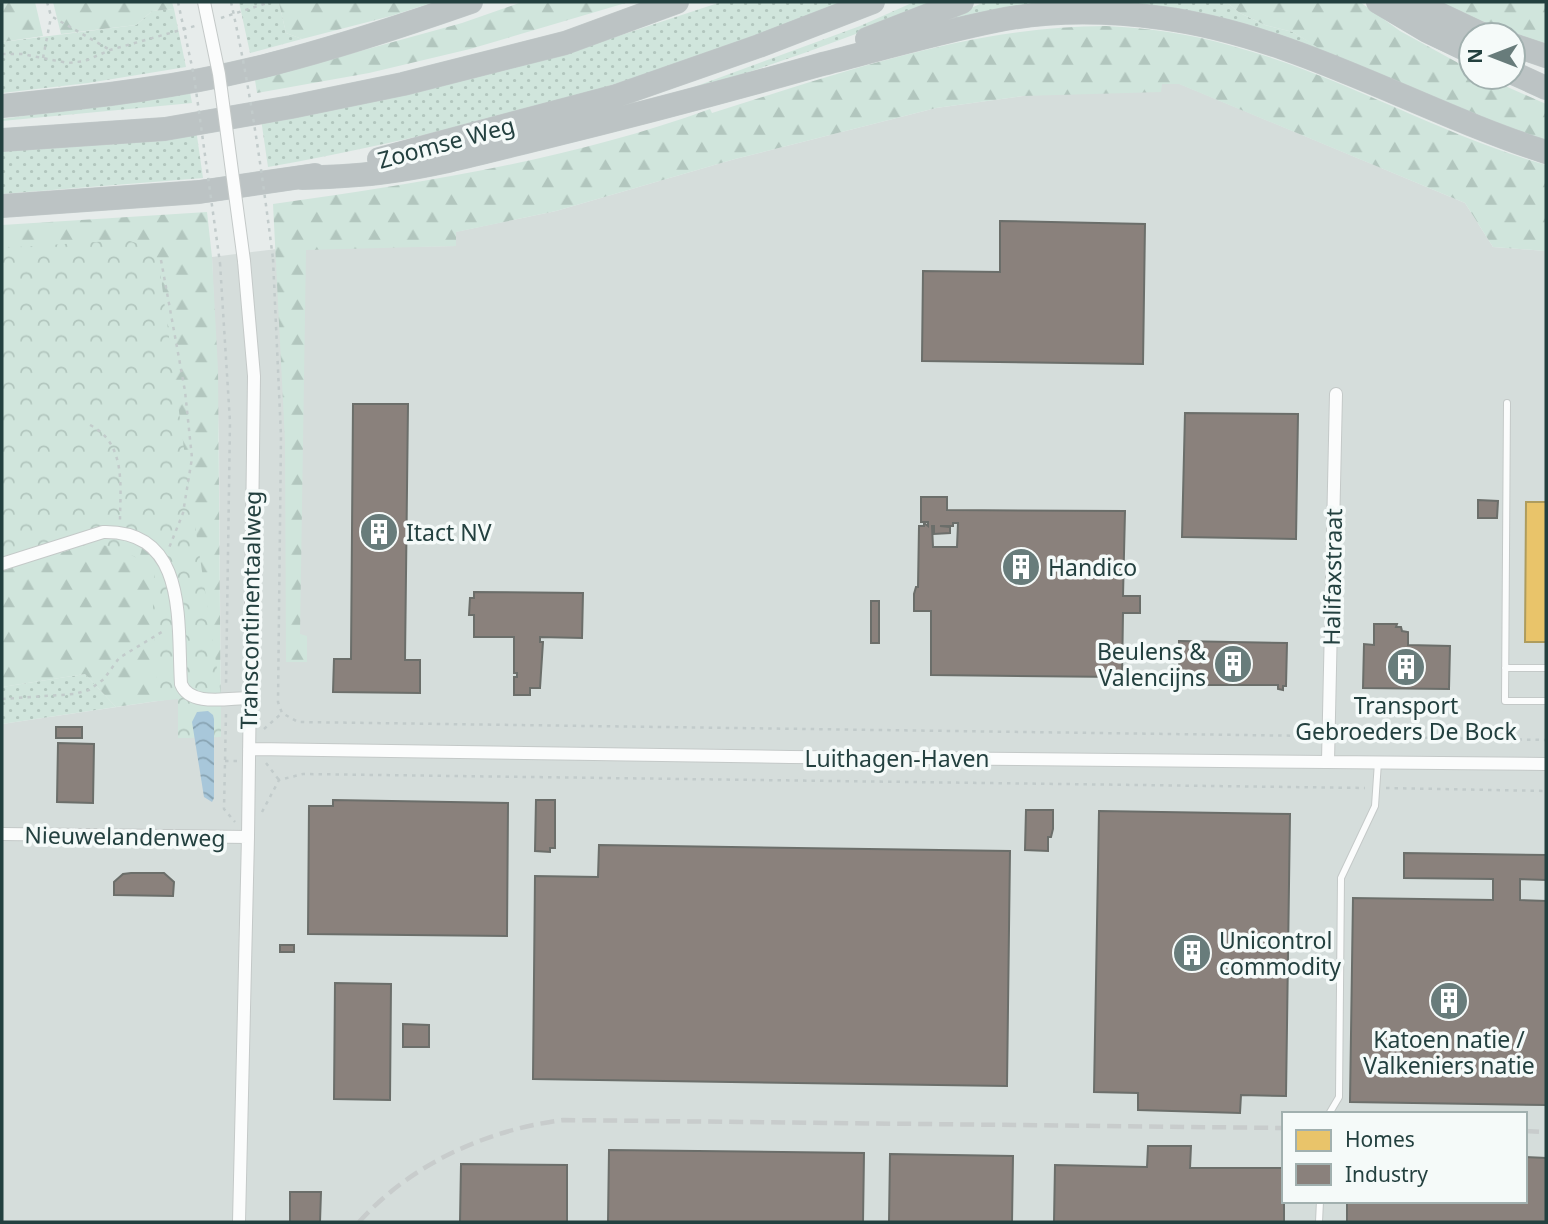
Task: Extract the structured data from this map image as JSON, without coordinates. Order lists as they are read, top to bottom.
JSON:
{
  "streets": {
    "highway": ["Zoomse Weg"],
    "street": [
      "Halifaxstraat",
      "Transcontinentaalweg",
      "Luithagen-Haven",
      "Nieuwelandenweg"
    ]
  },
  "crossings": [
    ["Halifaxstraat", "Luithagen-Haven"],
    ["Transcontinentaalweg", "Luithagen-Haven"],
    ["Transcontinentaalweg", "Nieuwelandenweg"]
  ],
  "places": {
    "building": [
      "Itact NV",
      "Handico",
      "Beulens & Valencijns",
      "Transport Gebroeders De Bock",
      "Unicontrol commodity",
      "Katoen natie / Valkeniers natie"
    ]
  },
  "legend": ["Homes", "Industry"],
  "north": "left"
}
